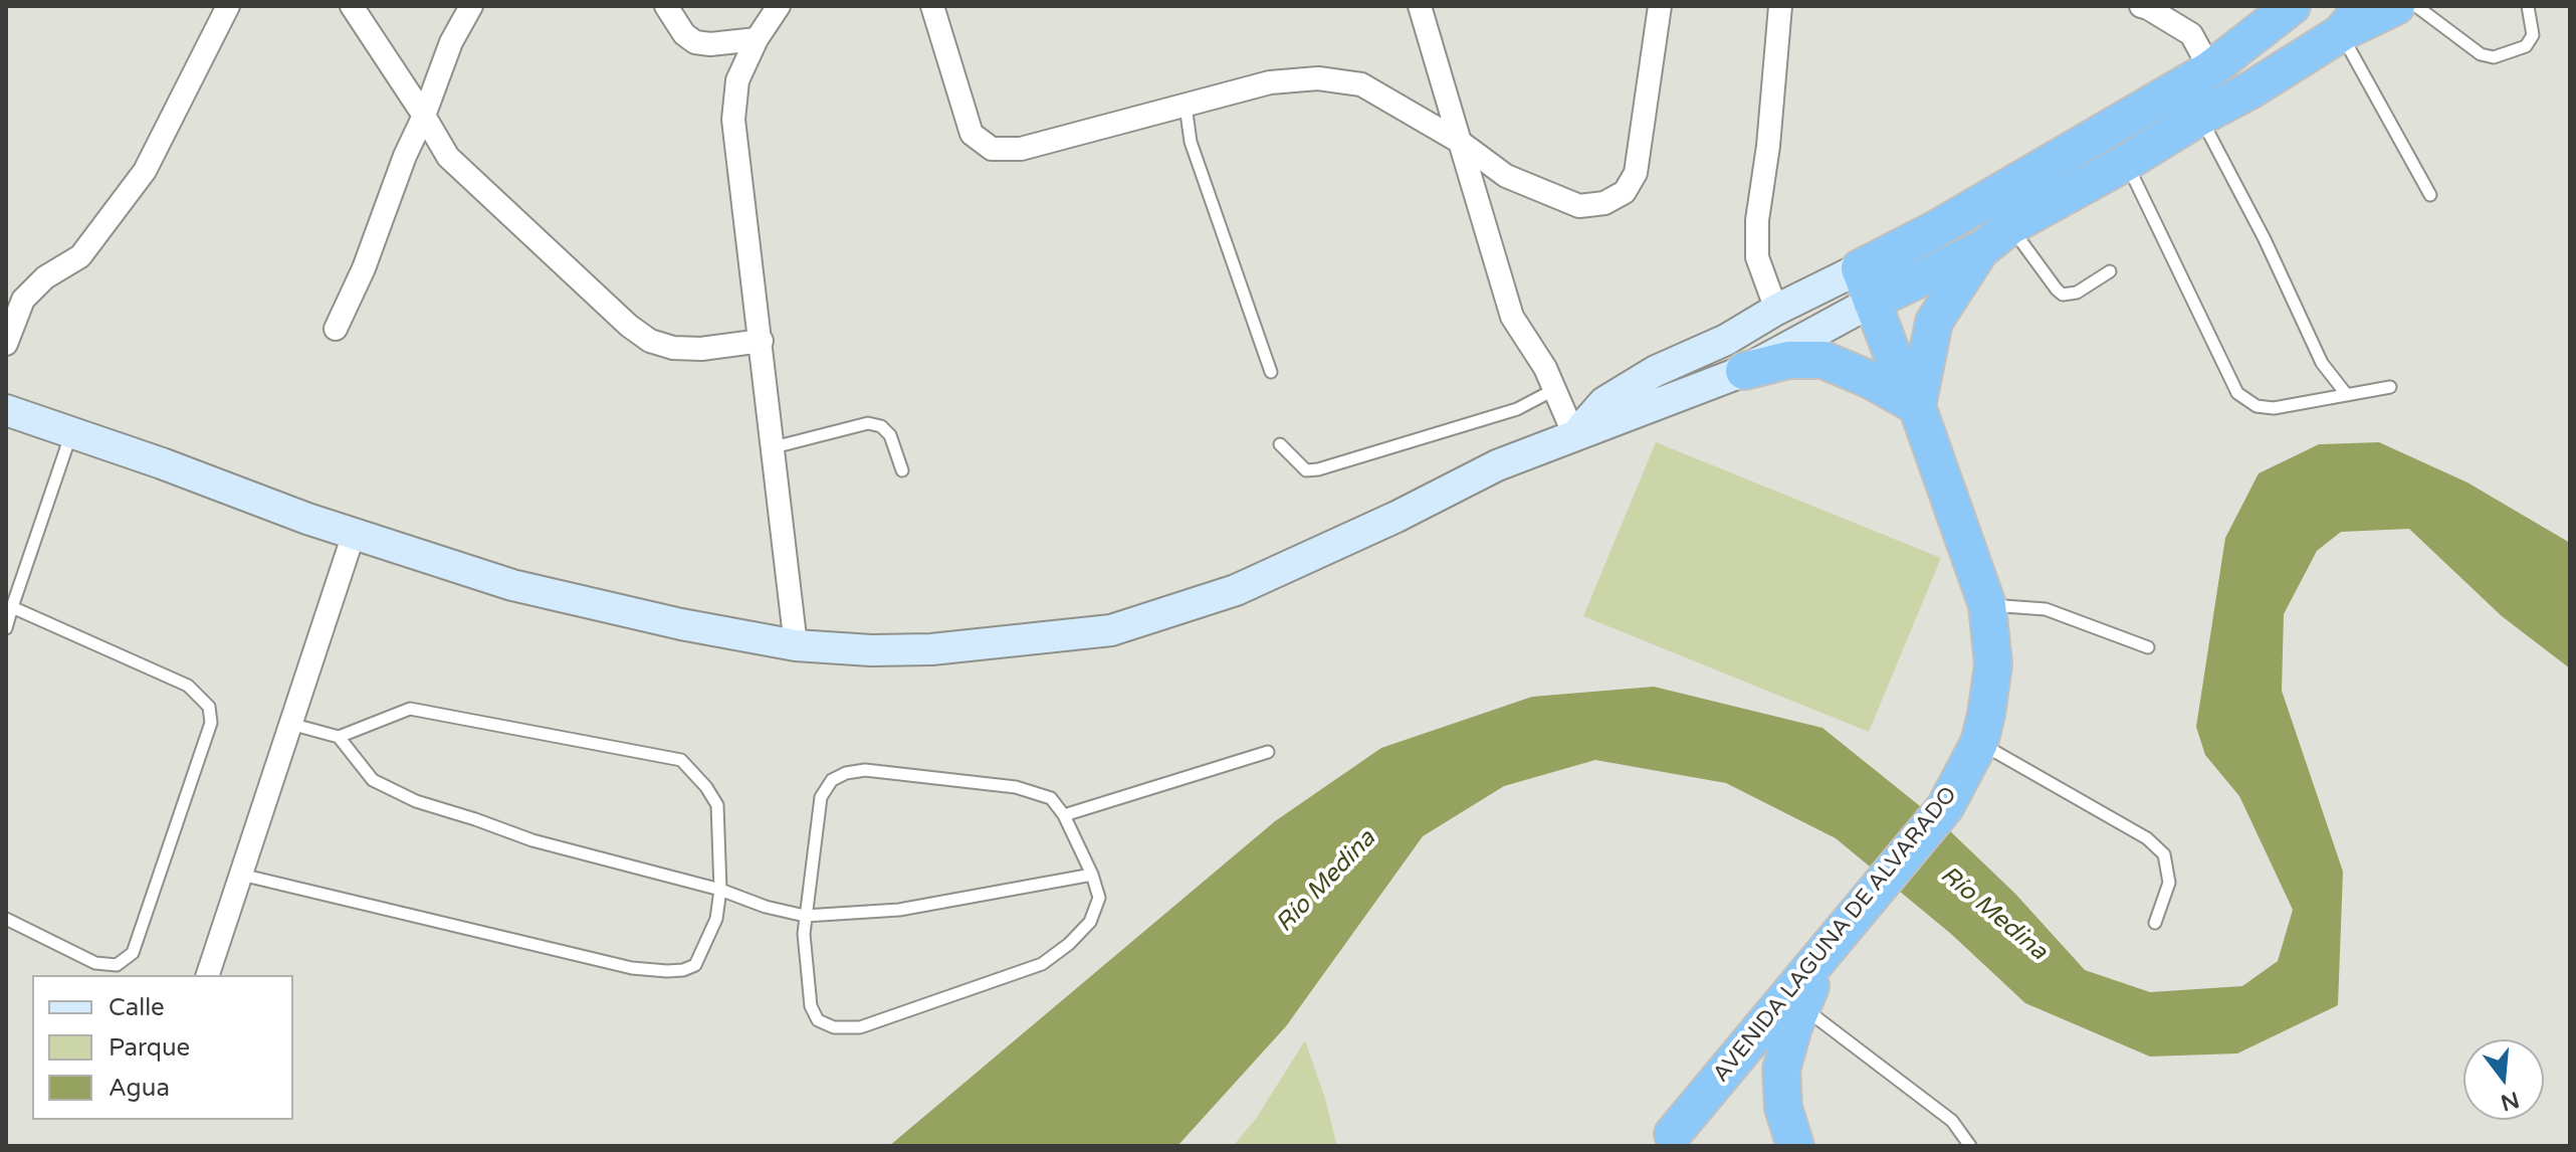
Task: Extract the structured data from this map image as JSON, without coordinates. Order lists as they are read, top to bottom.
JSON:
{
  "streets": {
    "highway": ["AVENIDA LAGUNA DE ALVARADO"]
  },
  "water": ["Río Medina"],
  "legend": ["Calle", "Parque", "Agua"],
  "north": "bottom"
}
